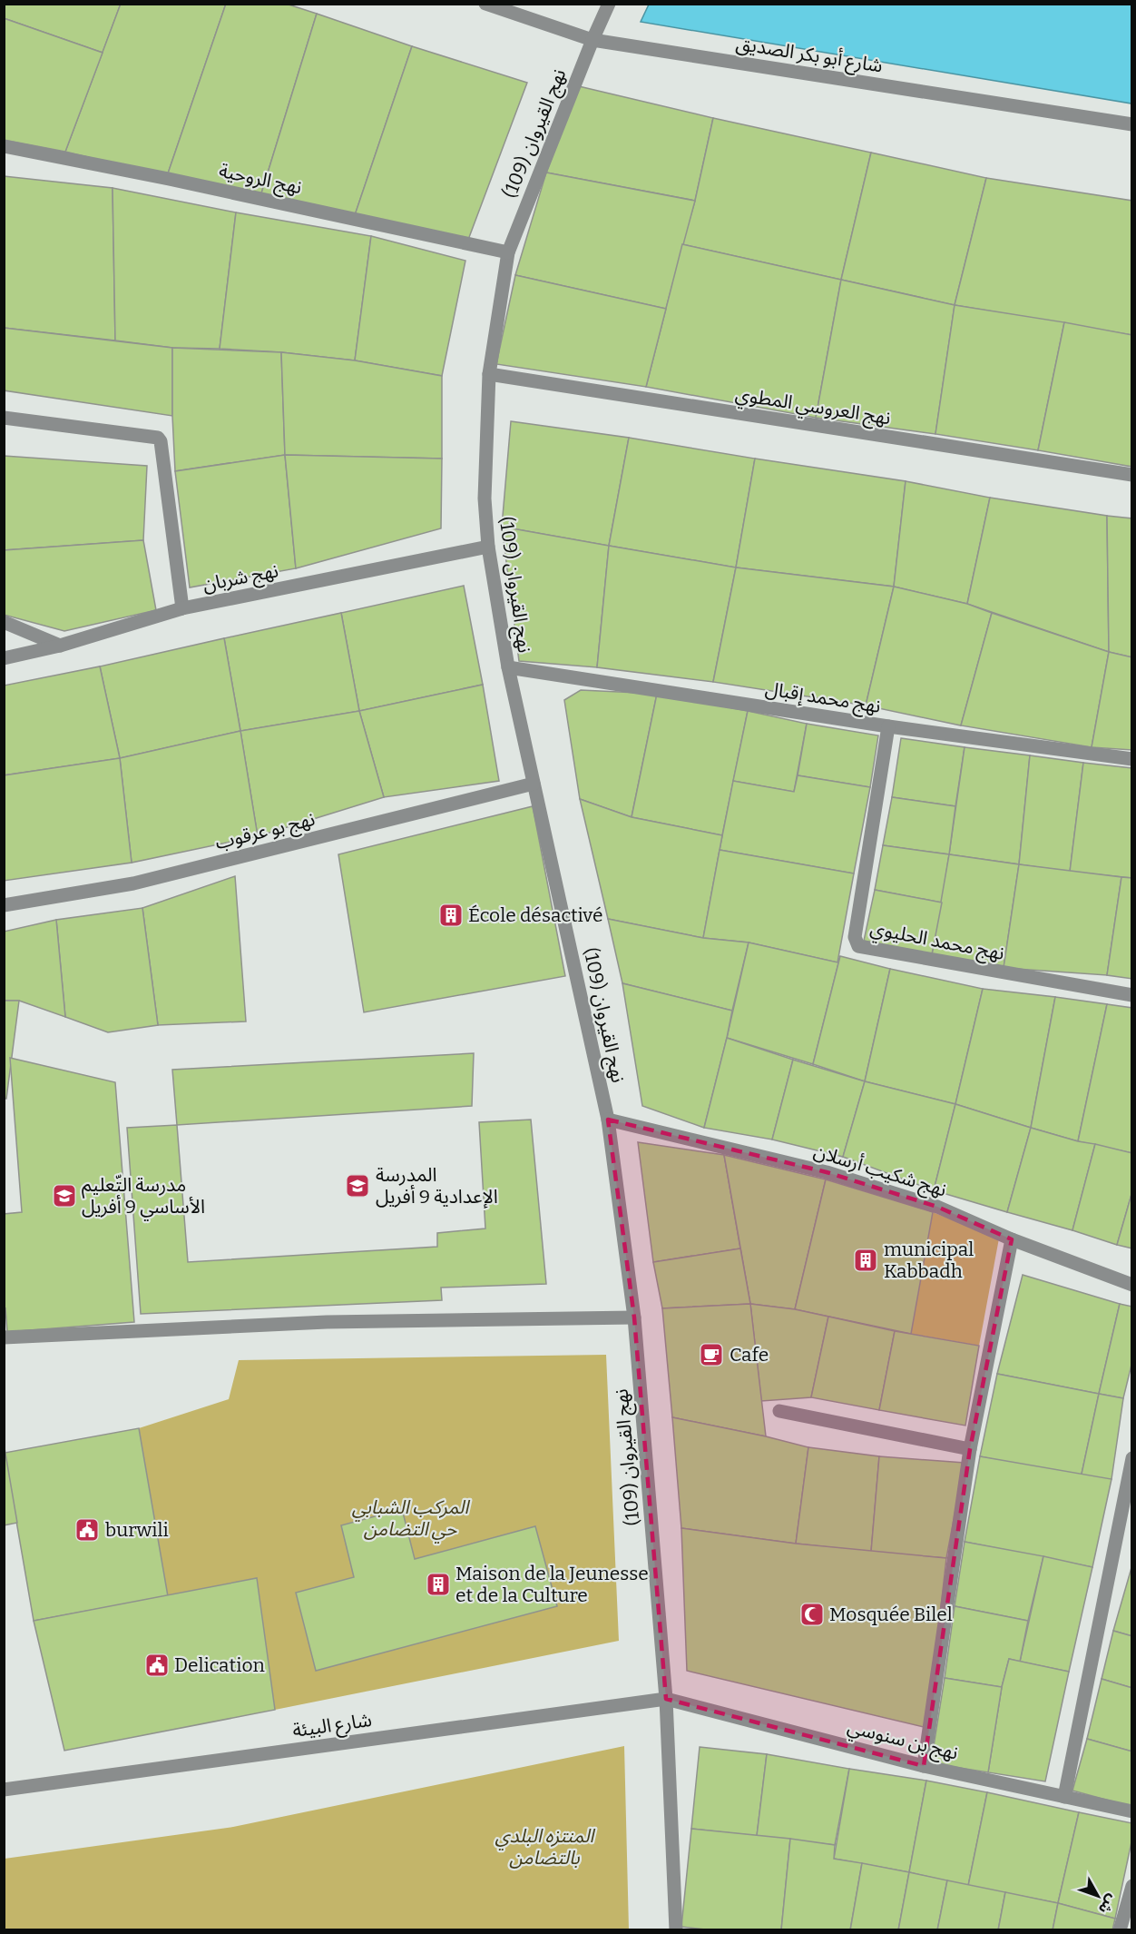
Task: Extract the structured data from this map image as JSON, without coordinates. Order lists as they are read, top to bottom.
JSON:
{
  "streets": {
    "street": [
      "شارع أبو بكر الصديق",
      "نهج القيروان (109)",
      "نهج الروحية",
      "نهج العروسي المطوي",
      "نهج شربان",
      "نهج محمد إقبال",
      "نهج بو عرقوب",
      "نهج محمد الحليوي",
      "نهج شكيب أرسلان",
      "شارع البيئة",
      "نهج بن سنوسي"
    ]
  },
  "crossings": [
    ["شارع أبو بكر الصديق", "نهج القيروان (109)"],
    ["نهج القيروان (109)", "نهج الروحية"],
    ["نهج القيروان (109)", "نهج العروسي المطوي"],
    ["نهج القيروان (109)", "نهج شربان"],
    ["نهج القيروان (109)", "نهج محمد إقبال"],
    ["نهج القيروان (109)", "نهج بو عرقوب"],
    ["نهج القيروان (109)", "نهج شكيب أرسلان"],
    ["نهج القيروان (109)", "شارع البيئة"],
    ["نهج القيروان (109)", "نهج بن سنوسي"],
    ["نهج محمد إقبال", "نهج محمد الحليوي"],
    ["شارع البيئة", "نهج بن سنوسي"]
  ],
  "parks": ["المركب الشبابي حي التضامن", "المنتزه البلدي بالتضامن"],
  "places": {
    "building": ["École désactivé", "municipal Kabbadh", "Maison de la Jeunesse et de la Culture"],
    "school or university": ["المدرسة الإعدادية 9 أفريل", "مدرسة التّعليم الأساسي 9 أفريل"],
    "cafe": ["Cafe"],
    "public building": ["burwili", "Delication"],
    "mosque": ["Mosquée Bilel"]
  },
  "north": "bottom right"
}
